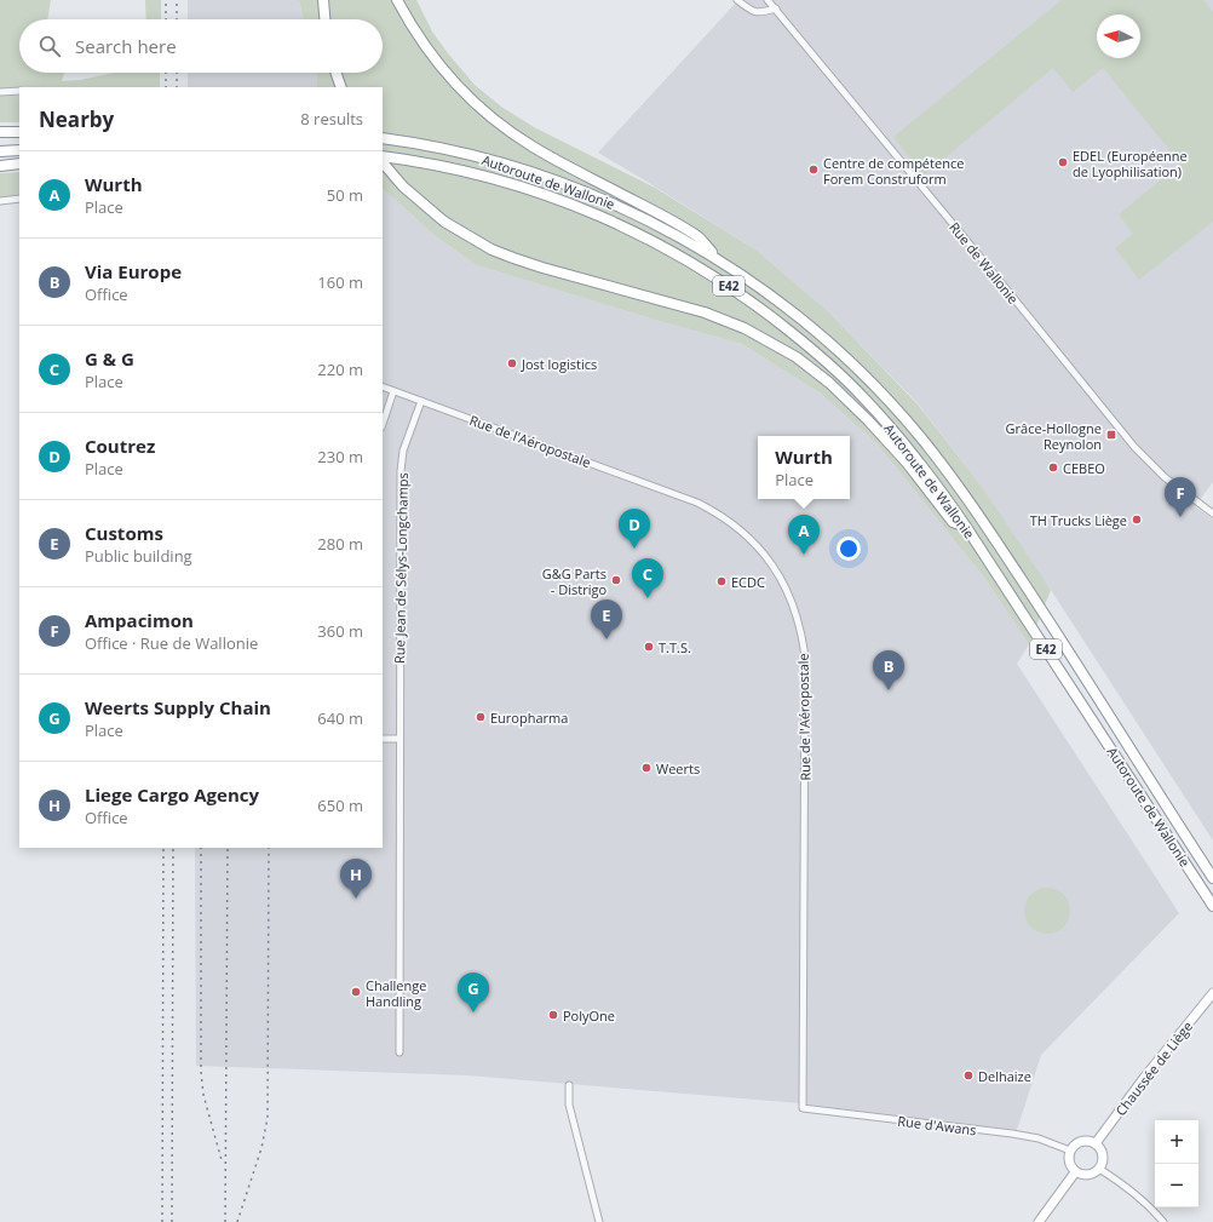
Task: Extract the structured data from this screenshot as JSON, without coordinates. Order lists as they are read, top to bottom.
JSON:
{
  "streets": {
    "highway": ["Autoroute de Wallonie", "E42"],
    "main road": ["Chaussée de Liège"],
    "street": [
      "Rue de Wallonie",
      "Rue de l'Aéropostale",
      "Rue Jean de Sélys-Longchamps",
      "Rue d'Awans"
    ]
  },
  "crossings": [
    ["Rue de l'Aéropostale", "Rue Jean de Sélys-Longchamps"],
    ["Rue de l'Aéropostale", "Rue d'Awans"],
    ["Chaussée de Liège", "Rue d'Awans"]
  ],
  "places": {
    "other": [
      "EDEL (Européenne de Lyophilisation)",
      "Centre de compétence Forem Construform",
      "Jost logistics",
      "CEBEO",
      "TH Trucks Liège",
      "G&G Parts - Distrigo",
      "ECDC",
      "T.T.S.",
      "Europharma",
      "Weerts",
      "Challenge Handling",
      "PolyOne",
      "Delhaize"
    ],
    "transit": ["Grâce-Hollogne Reynolon"]
  },
  "north": "left",
  "page": {
    "search": "Search here",
    "heading": ["Nearby", "8 results"],
    "list": [
      {
        "mark": "A",
        "name": "Wurth",
        "note": "Place",
        "value": "50 m"
      },
      {
        "mark": "B",
        "name": "Via Europe",
        "note": "Office",
        "value": "160 m"
      },
      {
        "mark": "C",
        "name": "G & G",
        "note": "Place",
        "value": "220 m"
      },
      {
        "mark": "D",
        "name": "Coutrez",
        "note": "Place",
        "value": "230 m"
      },
      {
        "mark": "E",
        "name": "Customs",
        "note": "Public building",
        "value": "280 m"
      },
      {
        "mark": "F",
        "name": "Ampacimon",
        "note": "Office · Rue de Wallonie",
        "value": "360 m"
      },
      {
        "mark": "G",
        "name": "Weerts Supply Chain",
        "note": "Place",
        "value": "640 m"
      },
      {
        "mark": "H",
        "name": "Liege Cargo Agency",
        "note": "Office",
        "value": "650 m"
      }
    ],
    "popup": ["Wurth", "Place"],
    "pins": [
      "F",
      "D",
      "A",
      "C",
      "E",
      "B",
      "H",
      "G"
    ],
    "map_buttons": ["+", "−"]
  }
}
